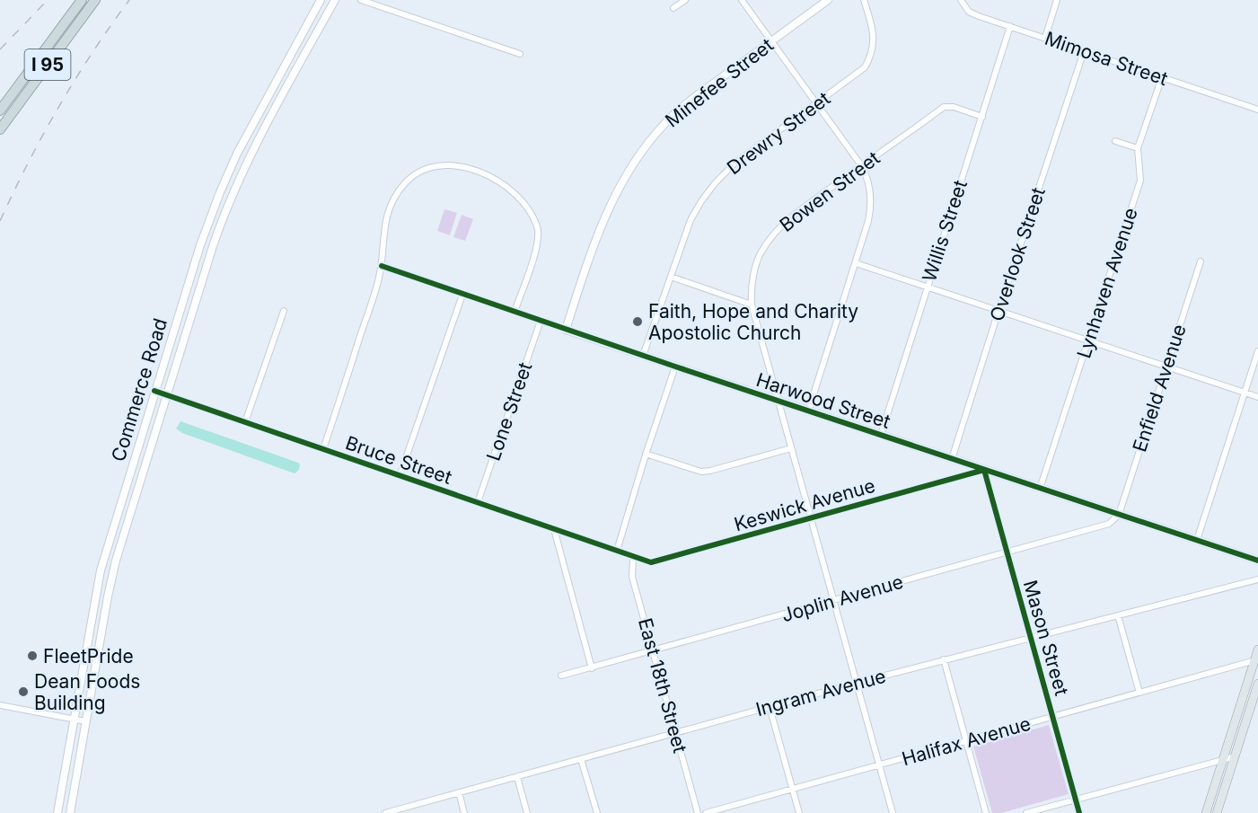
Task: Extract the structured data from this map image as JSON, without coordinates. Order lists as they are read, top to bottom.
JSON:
{
  "streets": {
    "highway": ["I 95"],
    "main road": ["Minefee Street", "Commerce Road", "Harwood Street"],
    "street": [
      "Mimosa Street",
      "Drewry Street",
      "Bowen Street",
      "Willis Street",
      "Overlook Street",
      "Lynhaven Avenue",
      "Enfield Avenue",
      "Lone Street",
      "Bruce Street",
      "Keswick Avenue",
      "Joplin Avenue",
      "Mason Street",
      "East 18th Street",
      "Ingram Avenue",
      "Halifax Avenue"
    ]
  },
  "crossings": [
    ["Mimosa Street", "Willis Street"],
    ["Mimosa Street", "Overlook Street"],
    ["Mimosa Street", "Lynhaven Avenue"],
    ["Minefee Street", "Harwood Street"],
    ["Drewry Street", "Harwood Street"],
    ["Bowen Street", "Willis Street"],
    ["Bowen Street", "Harwood Street"],
    ["Bowen Street", "Keswick Avenue"],
    ["Bowen Street", "Joplin Avenue"],
    ["Bowen Street", "Ingram Avenue"],
    ["Bowen Street", "Halifax Avenue"],
    ["Willis Street", "Harwood Street"],
    ["Overlook Street", "Harwood Street"],
    ["Lynhaven Avenue", "Harwood Street"],
    ["Enfield Avenue", "Harwood Street"],
    ["Enfield Avenue", "Joplin Avenue"],
    ["Commerce Road", "Bruce Street"],
    ["Harwood Street", "Lone Street"],
    ["Harwood Street", "Keswick Avenue"],
    ["Harwood Street", "Joplin Avenue"],
    ["Harwood Street", "Mason Street"],
    ["Lone Street", "Bruce Street"],
    ["Bruce Street", "Keswick Avenue"],
    ["Bruce Street", "East 18th Street"],
    ["Keswick Avenue", "Mason Street"],
    ["Keswick Avenue", "East 18th Street"],
    ["Joplin Avenue", "Mason Street"],
    ["Joplin Avenue", "East 18th Street"],
    ["Mason Street", "Ingram Avenue"],
    ["Mason Street", "Halifax Avenue"],
    ["East 18th Street", "Ingram Avenue"]
  ],
  "places": ["Faith, Hope and Charity Apostolic Church", "FleetPride", "Dean Foods Building"]
}
